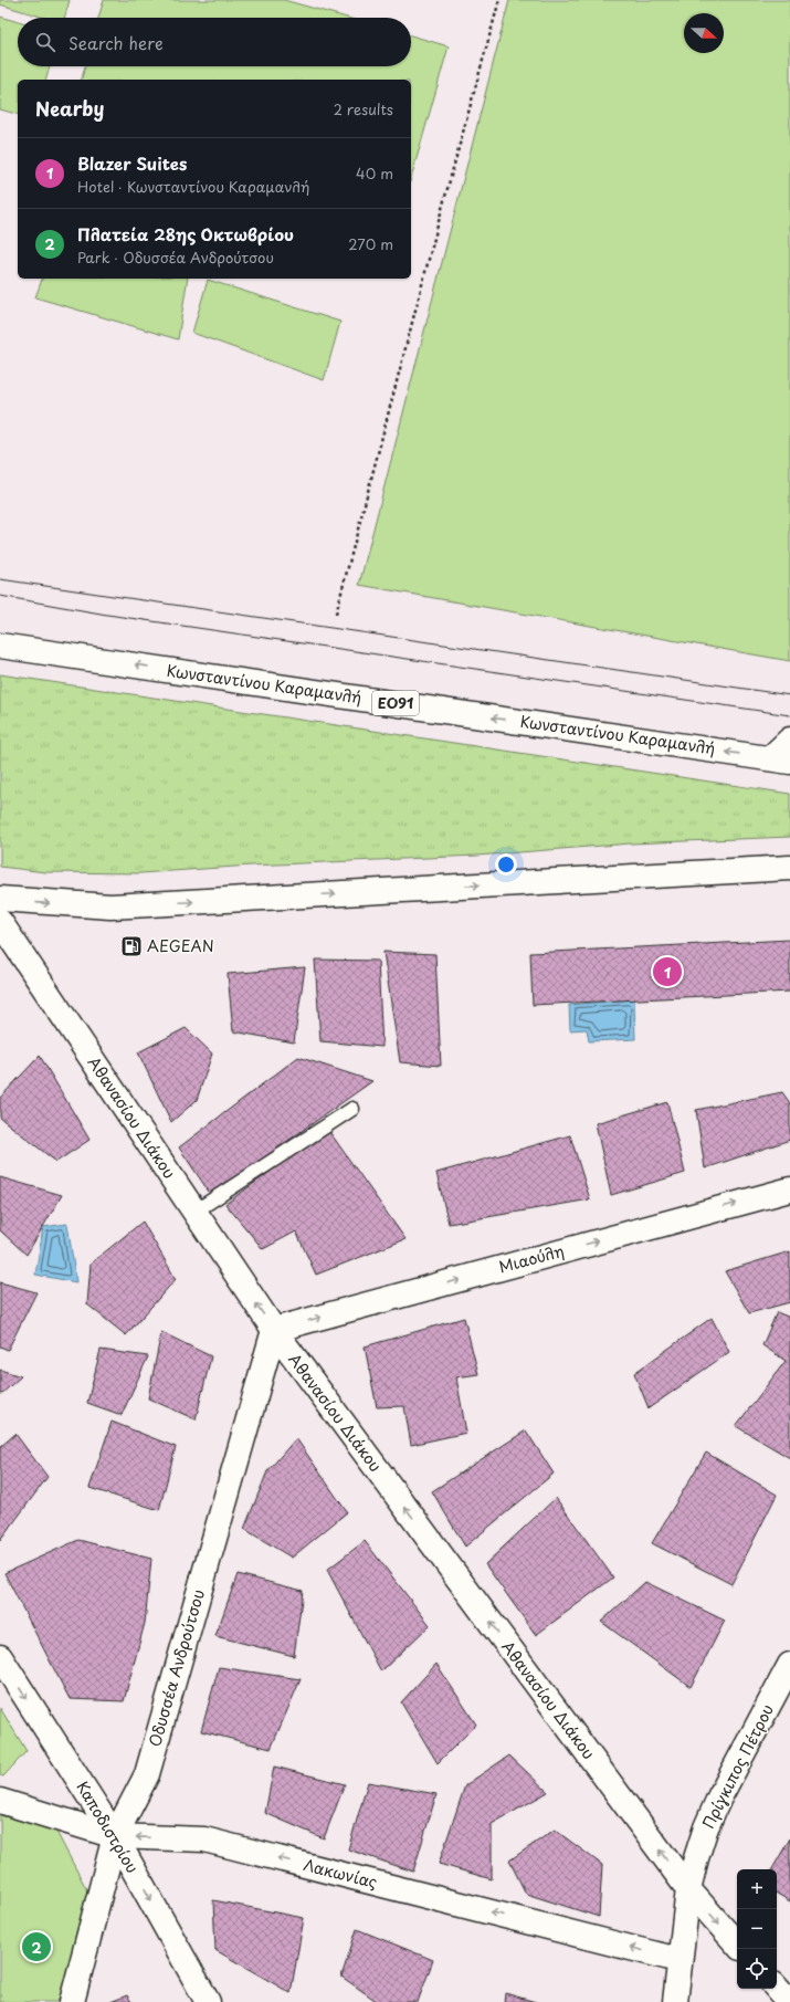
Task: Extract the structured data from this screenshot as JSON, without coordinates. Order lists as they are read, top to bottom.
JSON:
{
  "streets": {
    "main road": [
      "Κωνσταντίνου Καραμανλή",
      "ΕΟ91",
      "Αθανασίου Διάκου",
      "Μιαούλη",
      "Οδυσσέα Ανδρούτσου",
      "Πρίγκιπος Πέτρου",
      "Καποδιστρίου",
      "Λακωνίας"
    ]
  },
  "crossings": [
    ["Αθανασίου Διάκου", "Μιαούλη"],
    ["Αθανασίου Διάκου", "Οδυσσέα Ανδρούτσου"],
    ["Αθανασίου Διάκου", "Πρίγκιπος Πέτρου"],
    ["Μιαούλη", "Οδυσσέα Ανδρούτσου"],
    ["Οδυσσέα Ανδρούτσου", "Καποδιστρίου"],
    ["Οδυσσέα Ανδρούτσου", "Λακωνίας"],
    ["Πρίγκιπος Πέτρου", "Λακωνίας"],
    ["Καποδιστρίου", "Λακωνίας"]
  ],
  "one_way": [
    "Αθανασίου Διάκου",
    "Μιαούλη",
    "Καποδιστρίου",
    "Λακωνίας"
  ],
  "places": {
    "fuel station": ["AEGEAN"]
  },
  "north": "right",
  "page": {
    "search": "Search here",
    "heading": ["Nearby", "2 results"],
    "list": [
      {
        "mark": "1",
        "name": "Blazer Suites",
        "note": "Hotel · Κωνσταντίνου Καραμανλή",
        "value": "40 m"
      },
      {
        "mark": "2",
        "name": "Πλατεία 28ης Οκτωβρίου",
        "note": "Park · Οδυσσέα Ανδρούτσου",
        "value": "270 m"
      }
    ],
    "pins": ["1", "2"],
    "map_buttons": ["+", "−"]
  }
}
